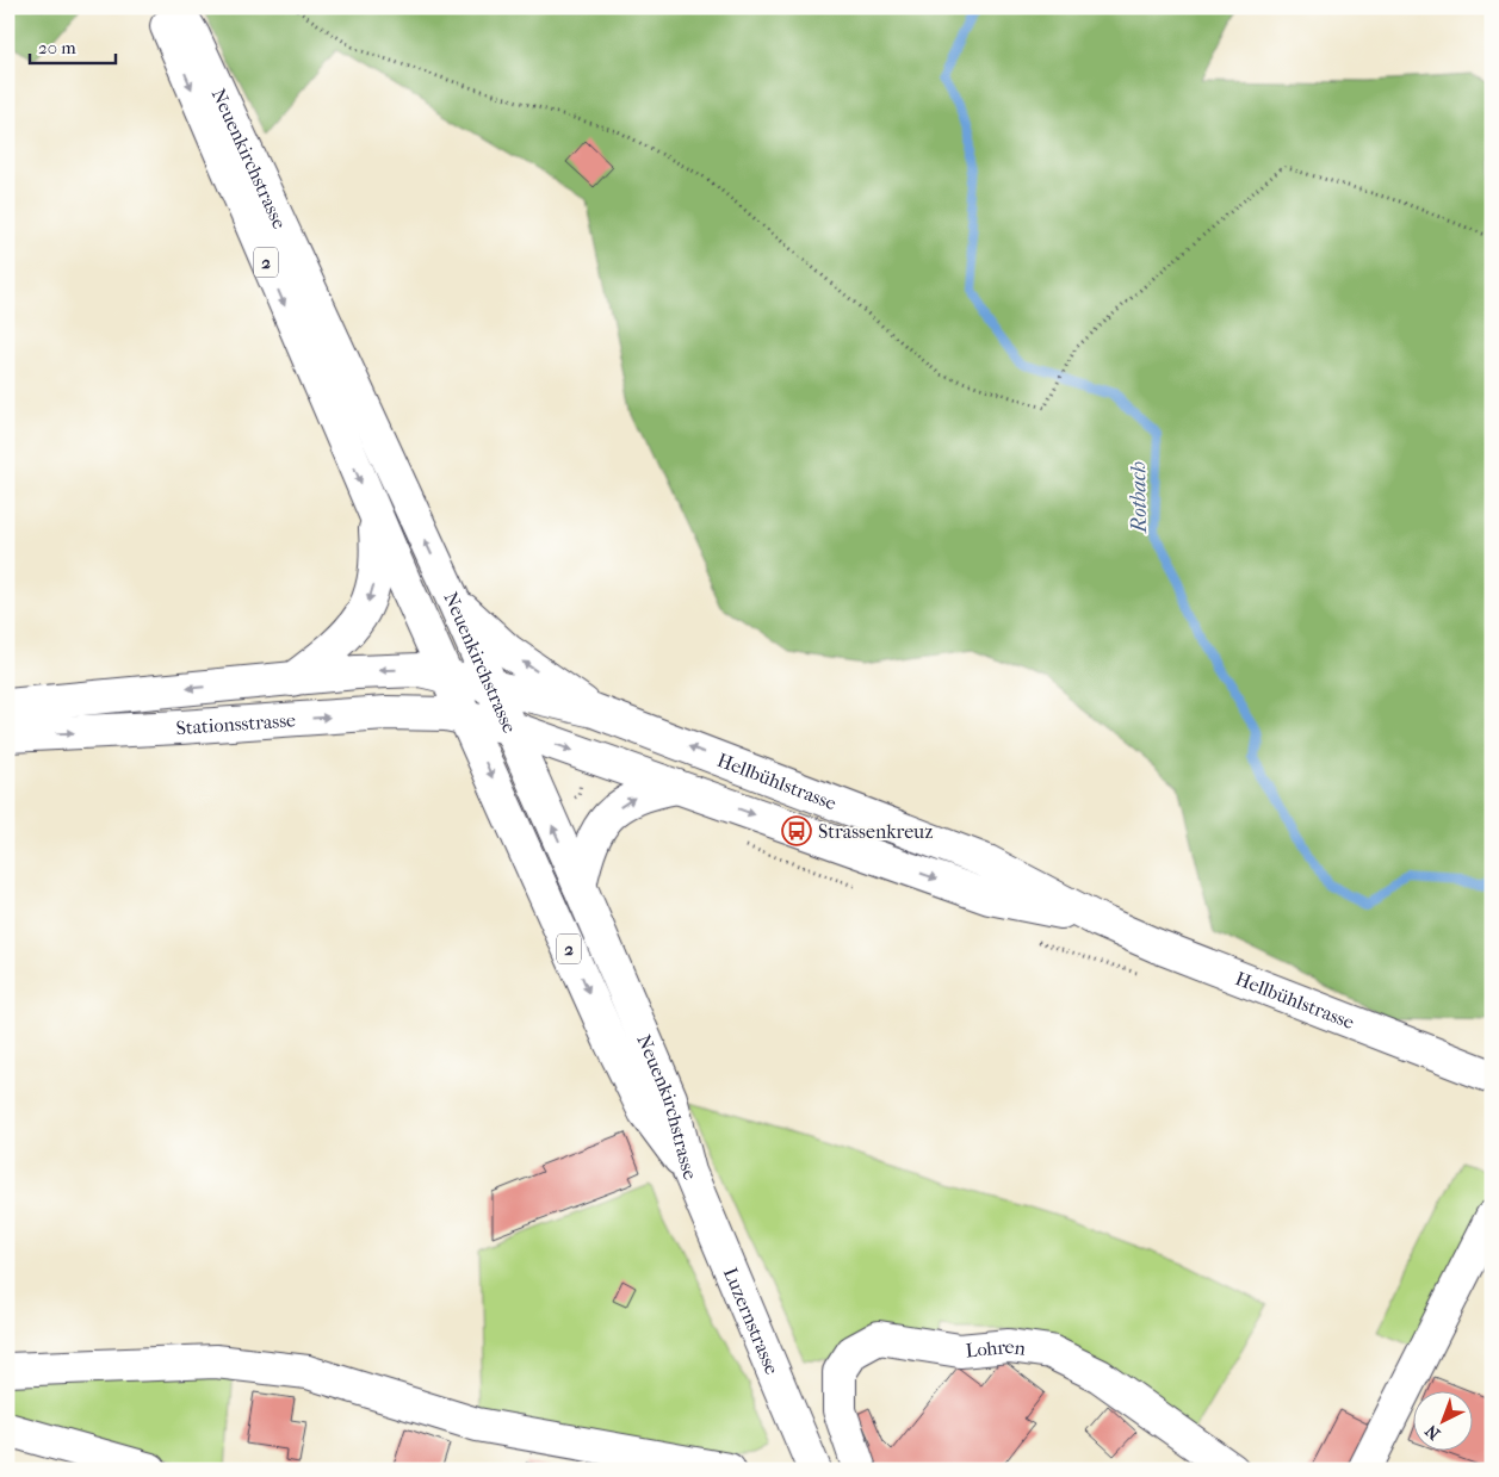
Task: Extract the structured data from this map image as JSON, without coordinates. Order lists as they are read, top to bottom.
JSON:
{
  "streets": {
    "main road": [
      "Neuenkirchstrasse",
      "2",
      "Stationsstrasse",
      "Hellbühlstrasse",
      "Luzernstrasse",
      "Lohren"
    ]
  },
  "crossings": [
    ["Neuenkirchstrasse", "Stationsstrasse"],
    ["Neuenkirchstrasse", "Hellbühlstrasse"],
    ["Neuenkirchstrasse", "Luzernstrasse"],
    ["Stationsstrasse", "Hellbühlstrasse"]
  ],
  "water": ["Rotbach"],
  "places": {
    "bus stop": ["Strassenkreuz"]
  },
  "scale_bar": "20 m",
  "north": "bottom left"
}
